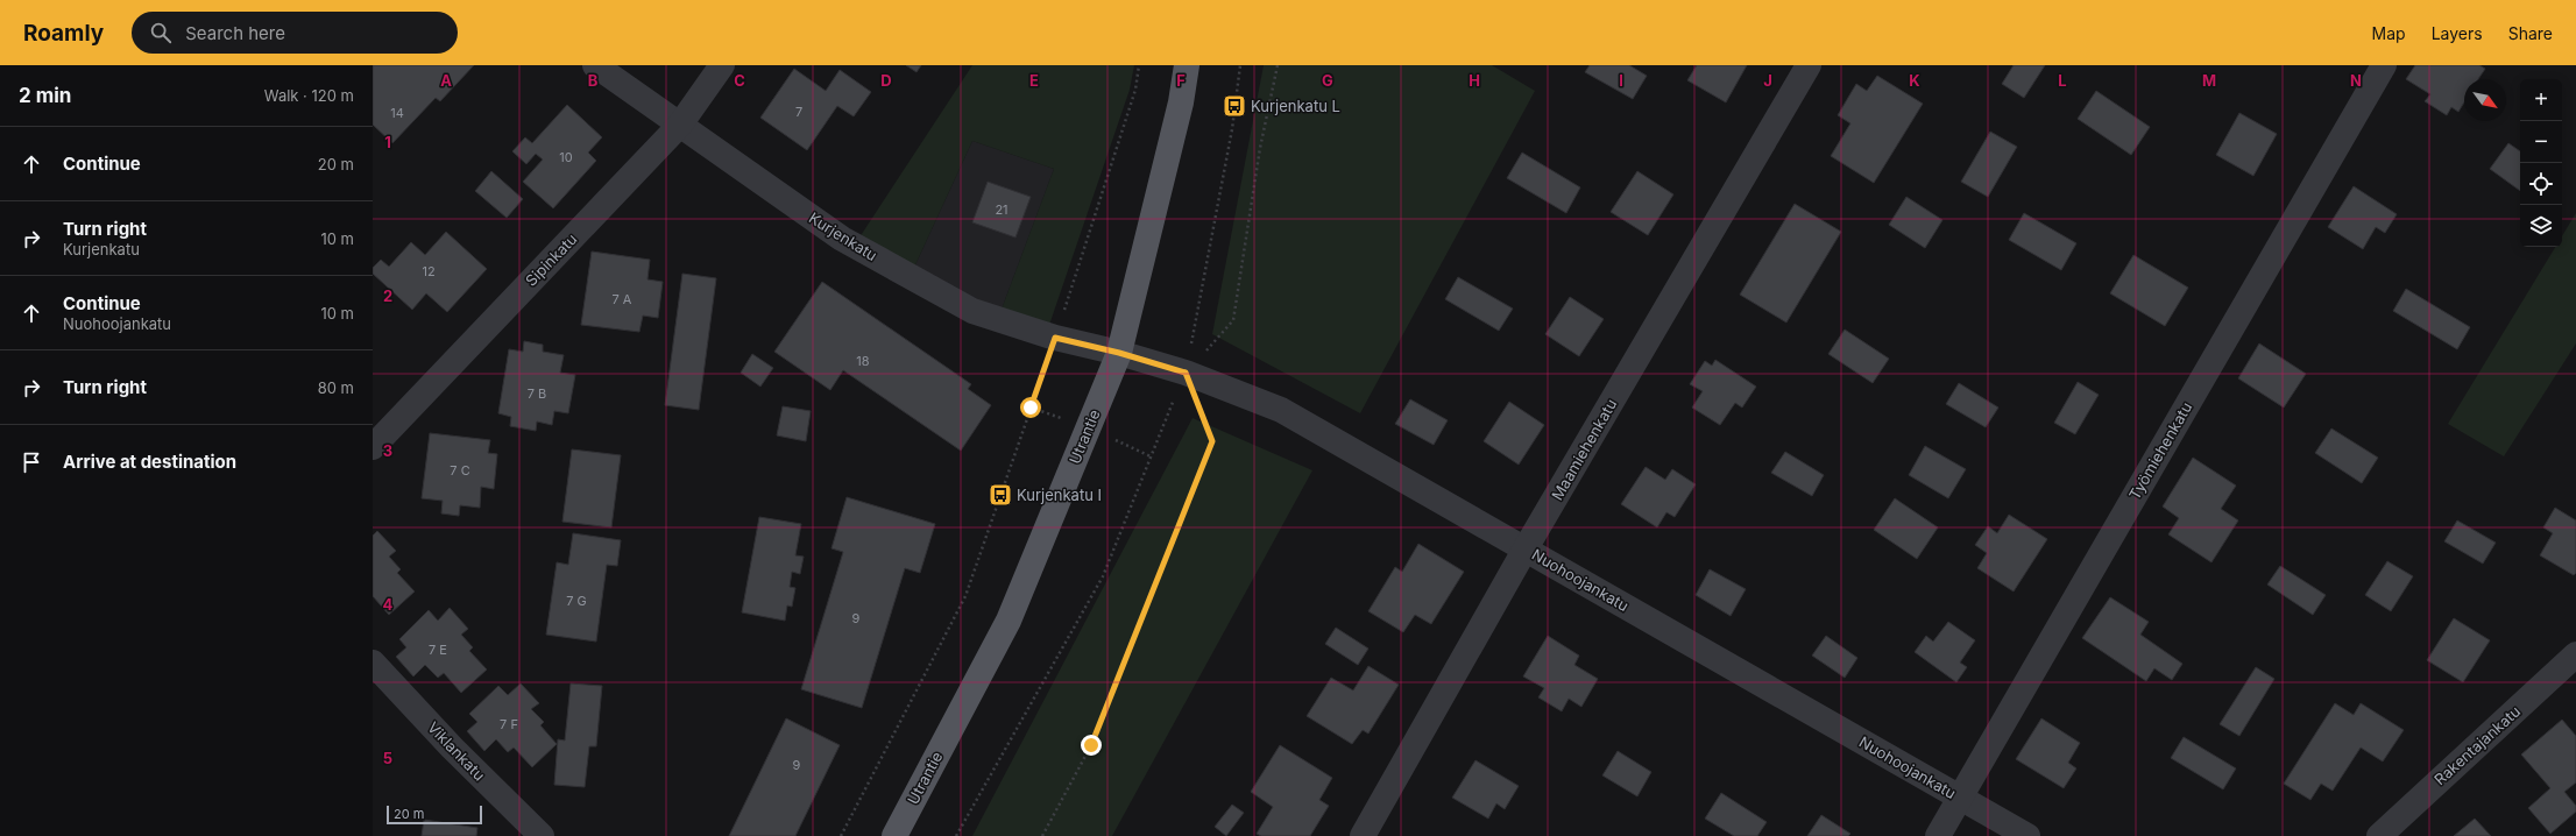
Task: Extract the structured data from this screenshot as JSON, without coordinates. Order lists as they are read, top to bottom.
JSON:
{
  "streets": {
    "main road": ["Utrantie"],
    "street": [
      "Kurjenkatu",
      "Sipinkatu",
      "Maamiehenkatu",
      "Työmiehenkatu",
      "Nuohoojankatu",
      "Rakentajankatu",
      "Viklankatu"
    ]
  },
  "crossings": [
    ["Kurjenkatu", "Sipinkatu"],
    ["Kurjenkatu", "Utrantie"],
    ["Kurjenkatu", "Nuohoojankatu"],
    ["Utrantie", "Nuohoojankatu"],
    ["Maamiehenkatu", "Nuohoojankatu"],
    ["Työmiehenkatu", "Nuohoojankatu"]
  ],
  "places": {
    "bus stop": ["Kurjenkatu L", "Kurjenkatu I"]
  },
  "house_numbers": [
    "7",
    "14",
    "10",
    "21",
    "12",
    "7 A",
    "18",
    "7 B",
    "7 C",
    "7 G",
    "9",
    "7 E",
    "7 F",
    "9"
  ],
  "scale_bar": "20 m",
  "north": "bottom right",
  "page": {
    "header": "Roamly",
    "search": "Search here",
    "nav": ["Map", "Layers", "Share"],
    "heading": ["2 min", "Walk · 120 m"],
    "map_buttons": ["+", "−"],
    "list": [
      ["Continue", "20 m"],
      ["Turn right", "Kurjenkatu", "10 m"],
      ["Continue", "Nuohoojankatu", "10 m"],
      ["Turn right", "80 m"],
      "Arrive at destination"
    ],
    "scale": "20 m"
  },
  "grid": {
    "columns": [
      "A",
      "B",
      "C",
      "D",
      "E",
      "F",
      "G",
      "H",
      "I",
      "J",
      "K",
      "L",
      "M",
      "N"
    ],
    "rows": [
      "1",
      "2",
      "3",
      "4",
      "5"
    ]
  }
}
